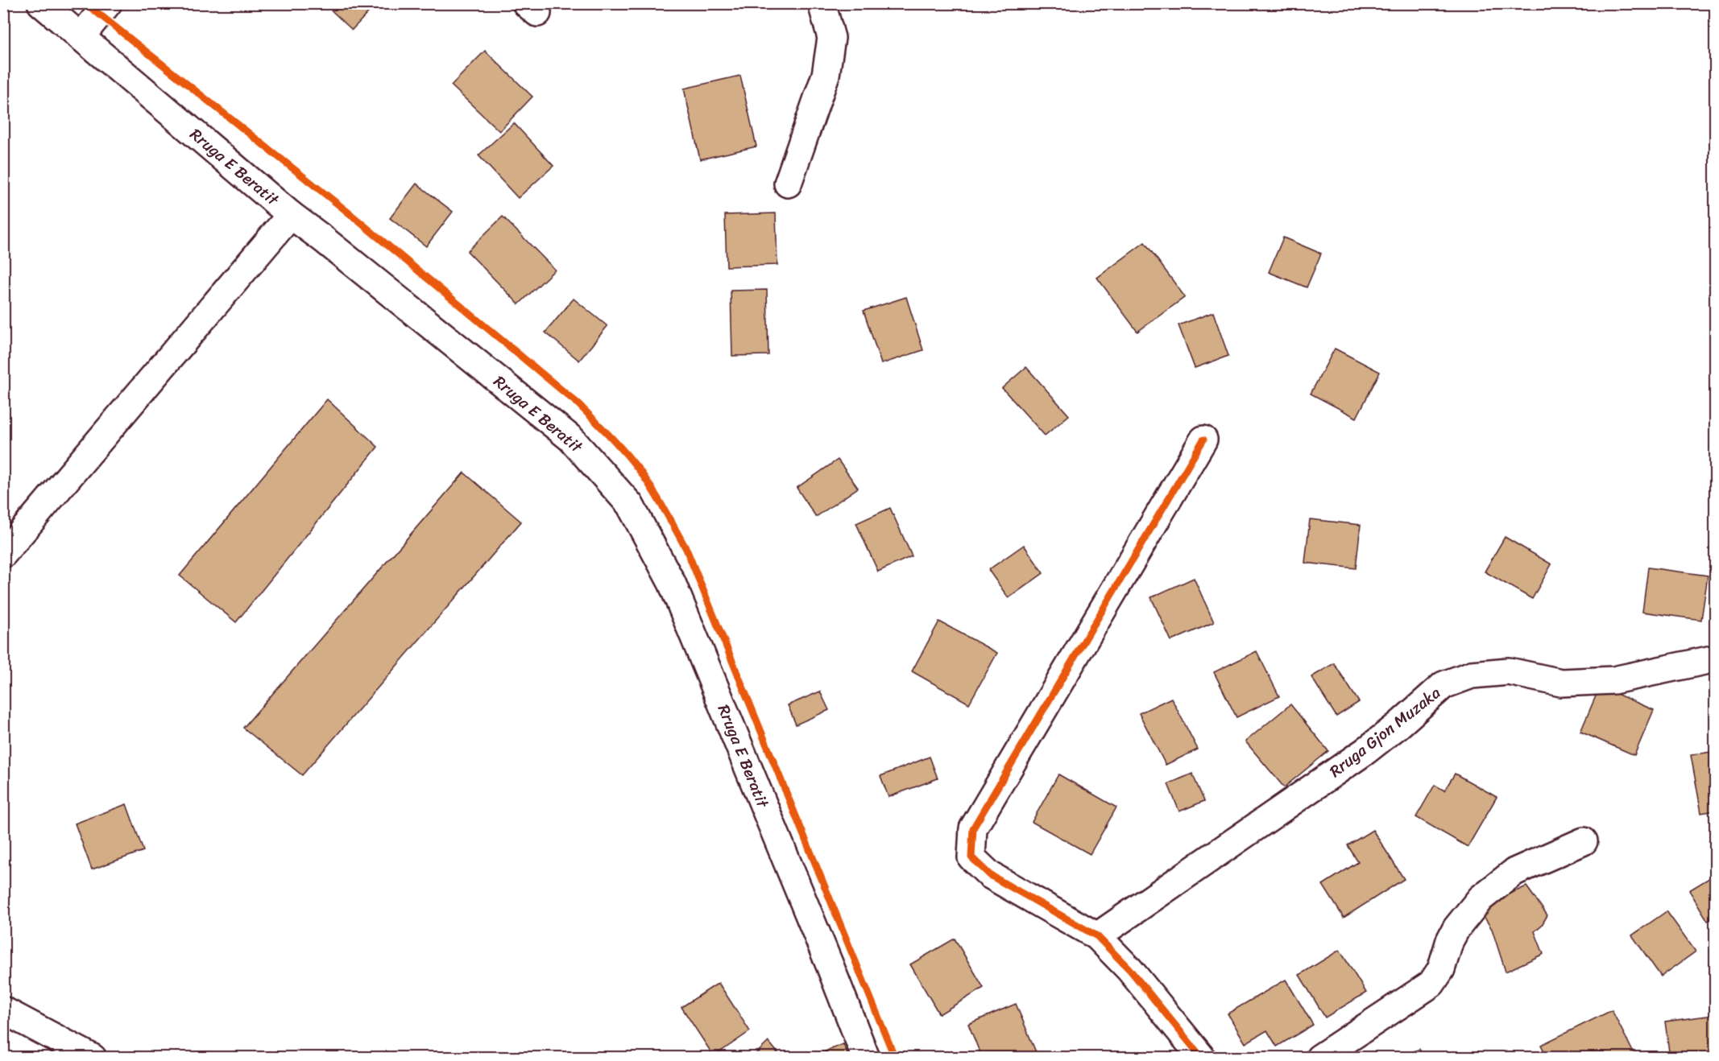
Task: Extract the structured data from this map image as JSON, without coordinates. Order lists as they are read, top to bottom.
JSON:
{
  "streets": {
    "street": ["Rruga E Beratit", "Rruga Gjon Muzaka"]
  }
}
